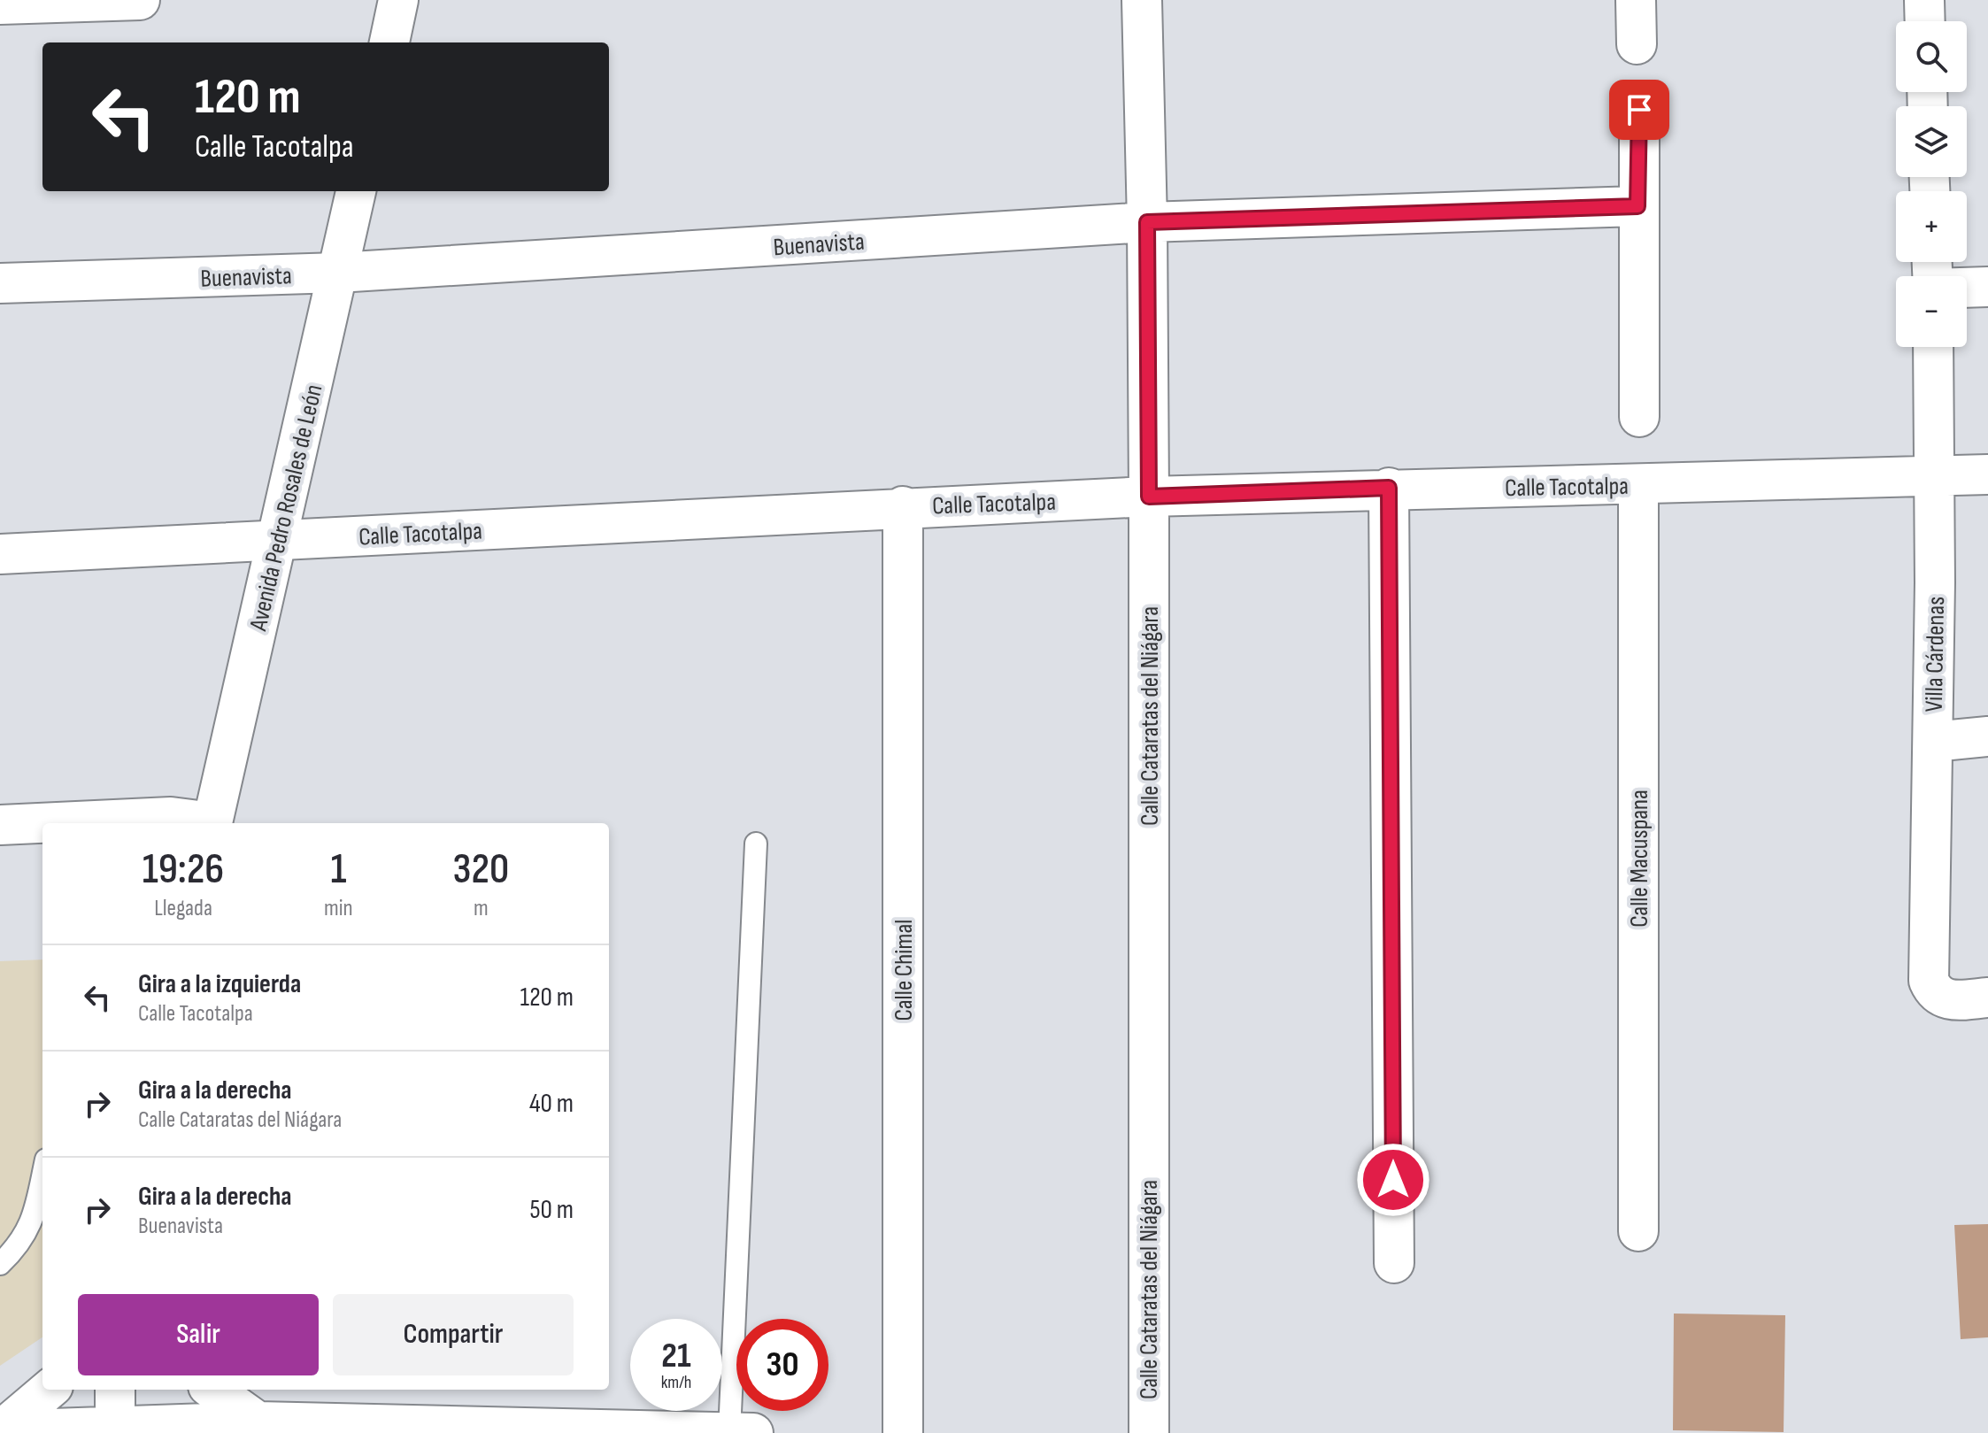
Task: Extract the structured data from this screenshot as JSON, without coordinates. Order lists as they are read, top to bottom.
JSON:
{
  "streets": {
    "street": [
      "Buenavista",
      "Calle Tacotalpa",
      "Avenida Pedro Rosales de León",
      "Villa Cárdenas",
      "Calle Cataratas del Niágara",
      "Calle Macuspana",
      "Calle Chimal"
    ]
  },
  "crossings": [
    ["Buenavista", "Avenida Pedro Rosales de León"],
    ["Buenavista", "Calle Cataratas del Niágara"],
    ["Calle Tacotalpa", "Avenida Pedro Rosales de León"],
    ["Calle Tacotalpa", "Villa Cárdenas"],
    ["Calle Tacotalpa", "Calle Cataratas del Niágara"],
    ["Calle Tacotalpa", "Calle Macuspana"],
    ["Calle Tacotalpa", "Calle Chimal"]
  ],
  "page": {
    "map_buttons": ["+", "−"],
    "turn": ["120 m", "Calle Tacotalpa"],
    "eta": [
      "19:26",
      "Llegada",
      "1",
      "min",
      "320",
      "m"
    ],
    "list": [
      {
        "name": "Gira a la izquierda",
        "note": "Calle Tacotalpa",
        "value": "120 m"
      },
      {
        "name": "Gira a la derecha",
        "note": "Calle Cataratas del Niágara",
        "value": "40 m"
      },
      {
        "name": "Gira a la derecha",
        "note": "Buenavista",
        "value": "50 m"
      }
    ],
    "buttons": ["Salir", "Compartir"],
    "speed": "21 km/h",
    "limit": "30"
  }
}
